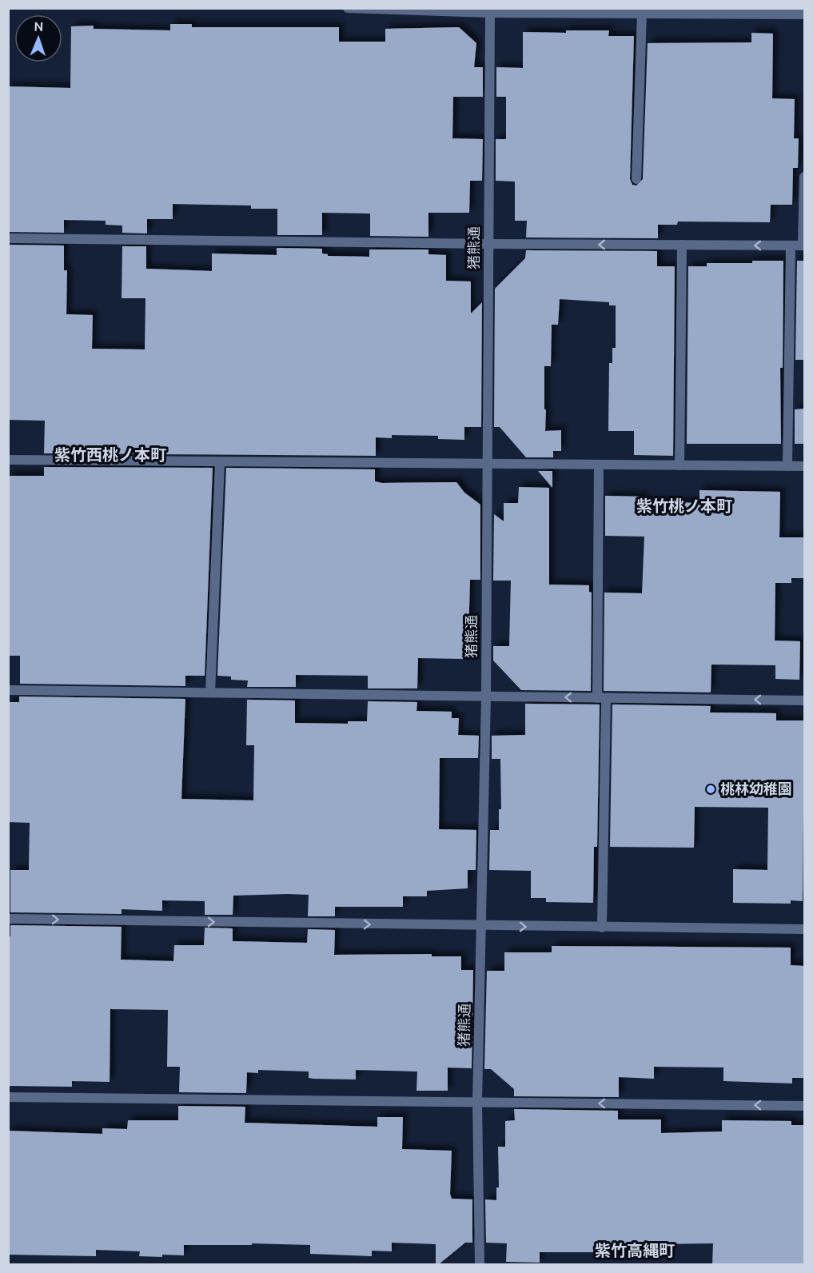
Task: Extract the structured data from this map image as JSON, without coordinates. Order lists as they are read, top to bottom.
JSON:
{
  "streets": {
    "street": ["猪熊通"]
  },
  "districts": ["紫竹西桃ノ本町", "紫竹桃ノ本町", "紫竹高縄町"],
  "places": ["桃林幼稚園"],
  "north": "top"
}
